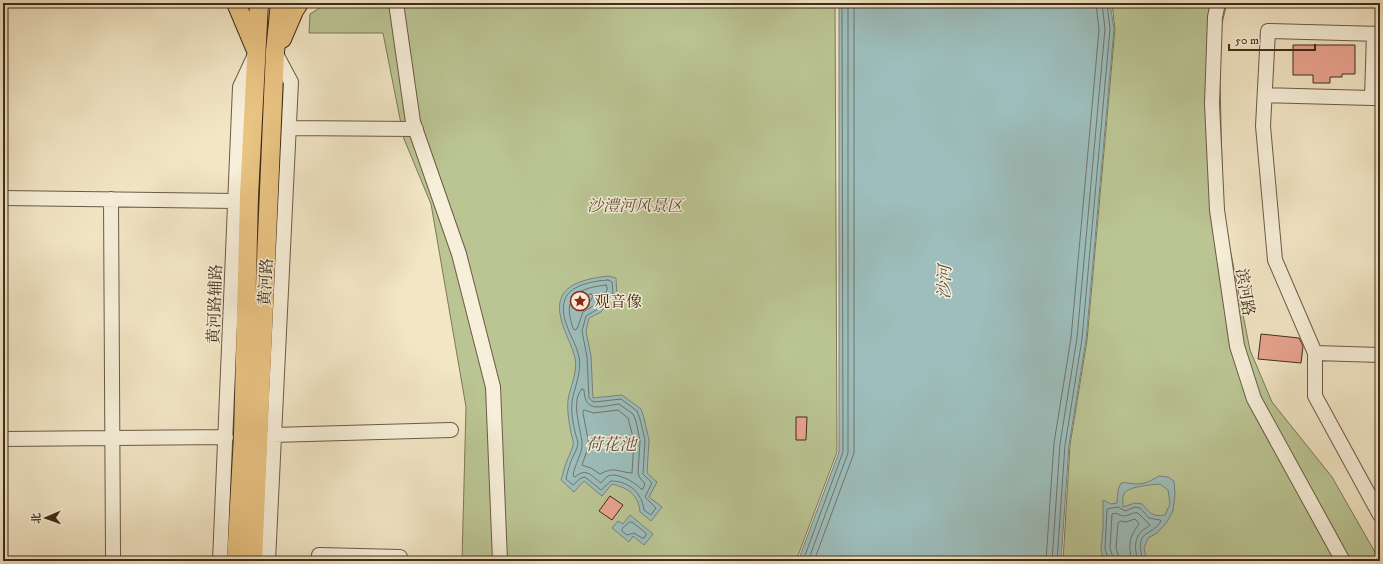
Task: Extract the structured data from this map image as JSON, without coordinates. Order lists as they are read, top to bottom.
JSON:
{
  "streets": {
    "main road": ["黄河路"],
    "street": ["滨河路", "黄河路辅路"]
  },
  "crossings": [
    ["黄河路", "黄河路辅路"]
  ],
  "water": ["沙河", "荷花池"],
  "parks": ["沙澧河风景区"],
  "places": {
    "place": ["观音像"]
  },
  "scale_bar": "50 m",
  "north": "left"
}
